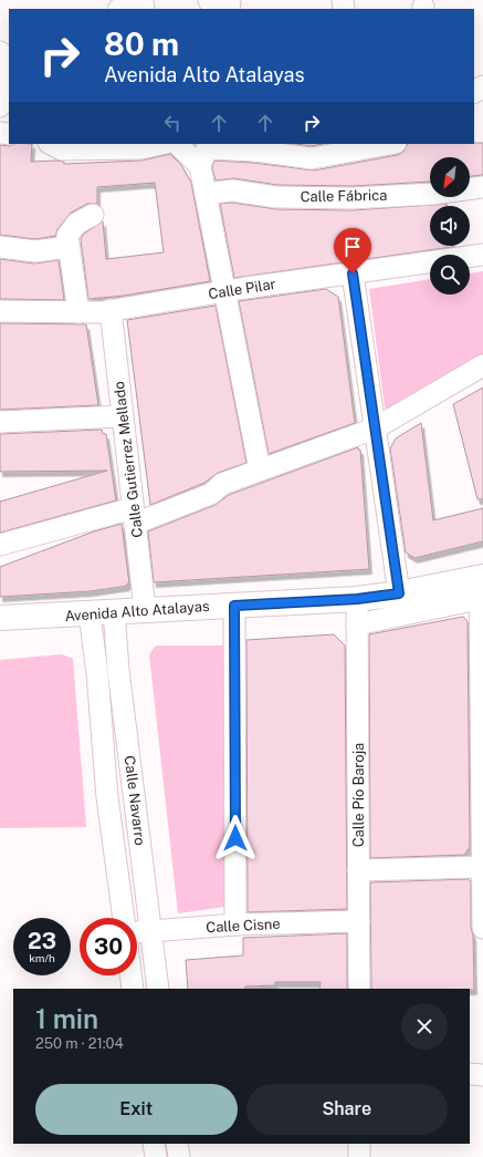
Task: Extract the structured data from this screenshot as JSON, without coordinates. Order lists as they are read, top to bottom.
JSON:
{
  "streets": {
    "main road": ["Avenida Alto Atalayas"],
    "street": [
      "Calle Fábrica",
      "Calle Pilar",
      "Calle Gutierrez Mellado",
      "Calle Pío Baroja",
      "Calle Navarro",
      "Calle Cisne"
    ]
  },
  "crossings": [
    ["Calle Pilar", "Calle Gutierrez Mellado"],
    ["Calle Gutierrez Mellado", "Avenida Alto Atalayas"],
    ["Avenida Alto Atalayas", "Calle Pío Baroja"],
    ["Avenida Alto Atalayas", "Calle Navarro"],
    ["Calle Pío Baroja", "Calle Cisne"],
    ["Calle Navarro", "Calle Cisne"]
  ],
  "north": "bottom left",
  "page": {
    "turn": ["80 m", "Avenida Alto Atalayas"],
    "speed": "23 km/h",
    "limit": "30",
    "heading": ["1 min", "250 m · 21:04"],
    "buttons": ["Exit", "Share"]
  }
}
